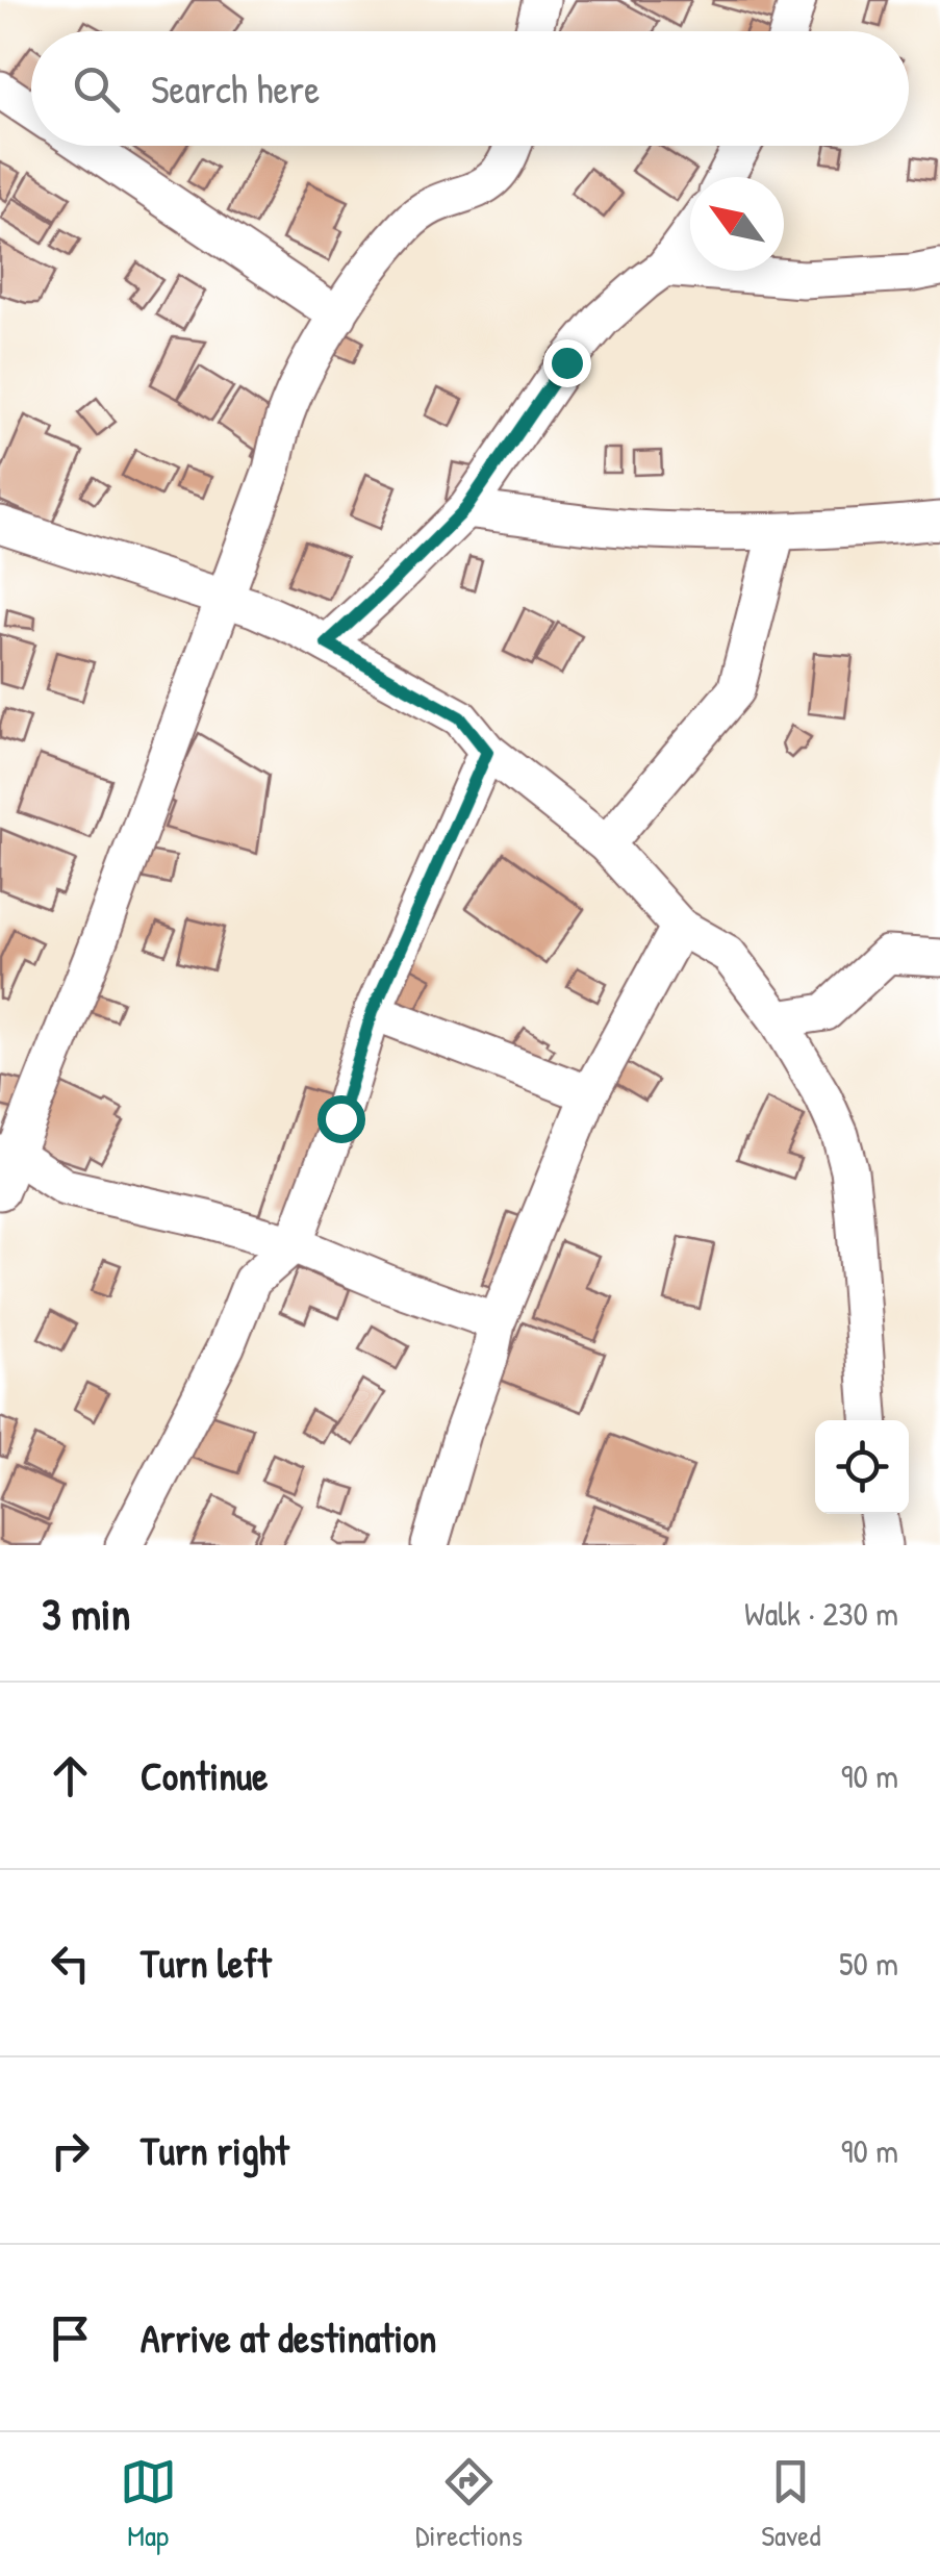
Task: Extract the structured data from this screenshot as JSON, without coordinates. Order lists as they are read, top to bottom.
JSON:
{
  "north": "top left",
  "page": {
    "search": "Search here",
    "heading": ["3 min", "Walk · 230 m"],
    "list": [
      ["Continue", "90 m"],
      ["Turn left", "50 m"],
      ["Turn right", "90 m"],
      "Arrive at destination"
    ],
    "nav": ["Map", "Directions", "Saved"]
  }
}
